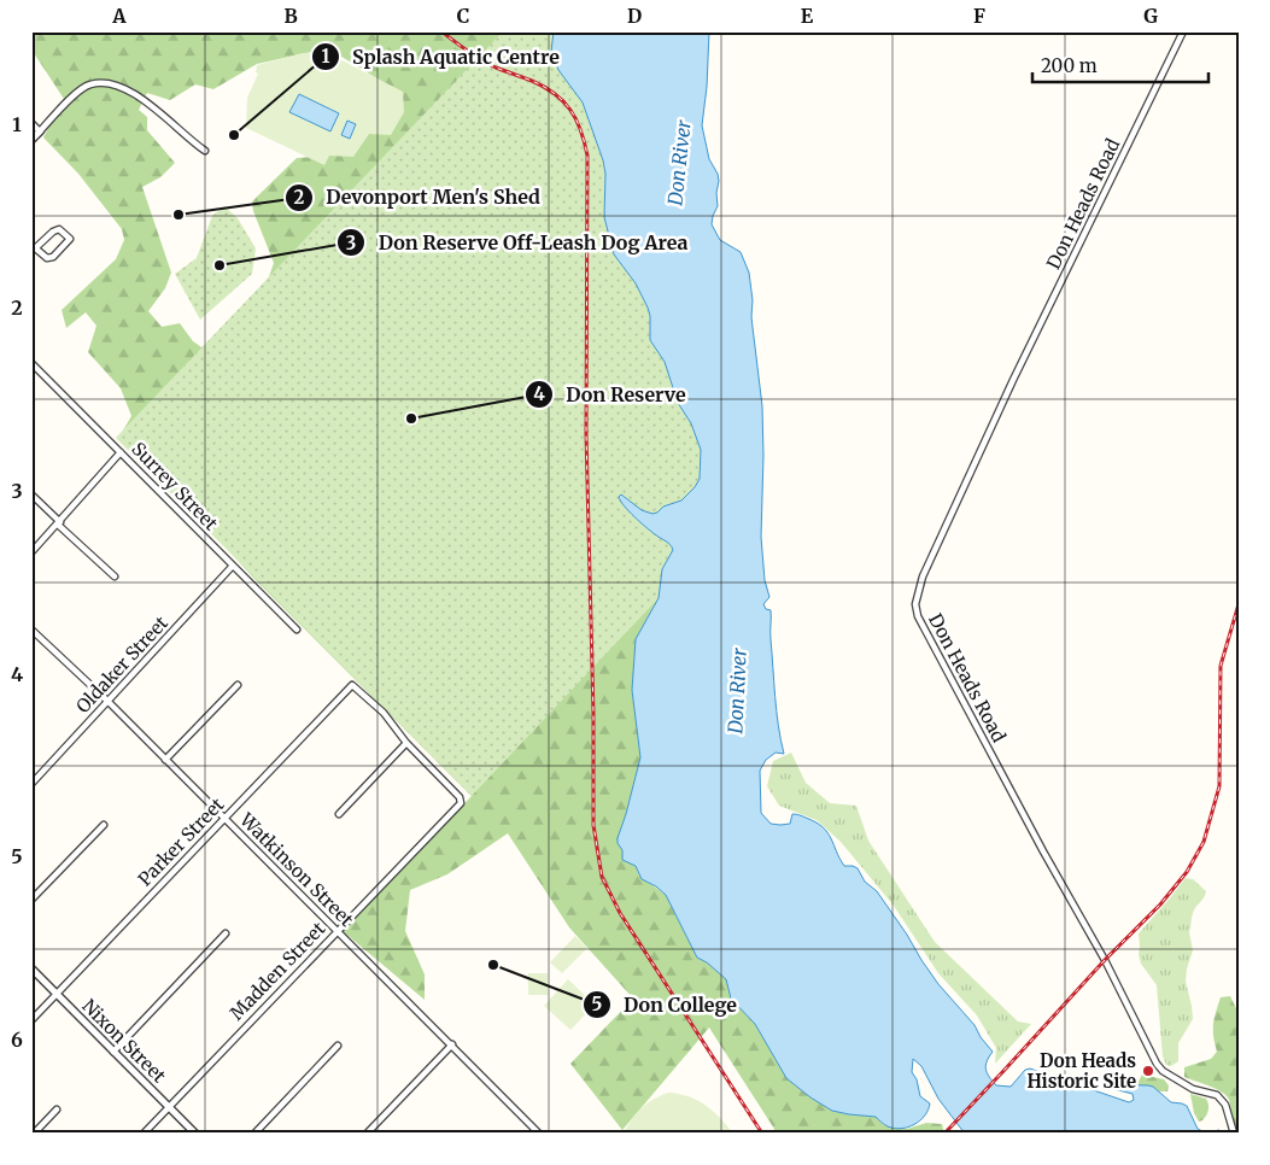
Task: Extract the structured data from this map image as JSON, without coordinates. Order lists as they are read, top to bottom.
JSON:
{
  "streets": {
    "street": [
      "Don Heads Road",
      "Surrey Street",
      "Oldaker Street",
      "Parker Street",
      "Watkinson Street",
      "Madden Street",
      "Nixon Street"
    ]
  },
  "crossings": [
    ["Surrey Street", "Oldaker Street"],
    ["Oldaker Street", "Watkinson Street"],
    ["Parker Street", "Watkinson Street"],
    ["Parker Street", "Madden Street"],
    ["Parker Street", "Nixon Street"],
    ["Watkinson Street", "Madden Street"],
    ["Madden Street", "Nixon Street"]
  ],
  "water": ["Don River"],
  "places": [
    "Splash Aquatic Centre",
    "Devonport Men's Shed",
    "Don Reserve Off-Leash Dog Area",
    "Don Reserve",
    "Don College",
    "Don Heads Historic Site"
  ],
  "scale_bar": "200 m",
  "grid": {
    "columns": [
      "A",
      "B",
      "C",
      "D",
      "E",
      "F",
      "G"
    ],
    "rows": [
      "1",
      "2",
      "3",
      "4",
      "5",
      "6"
    ]
  }
}
